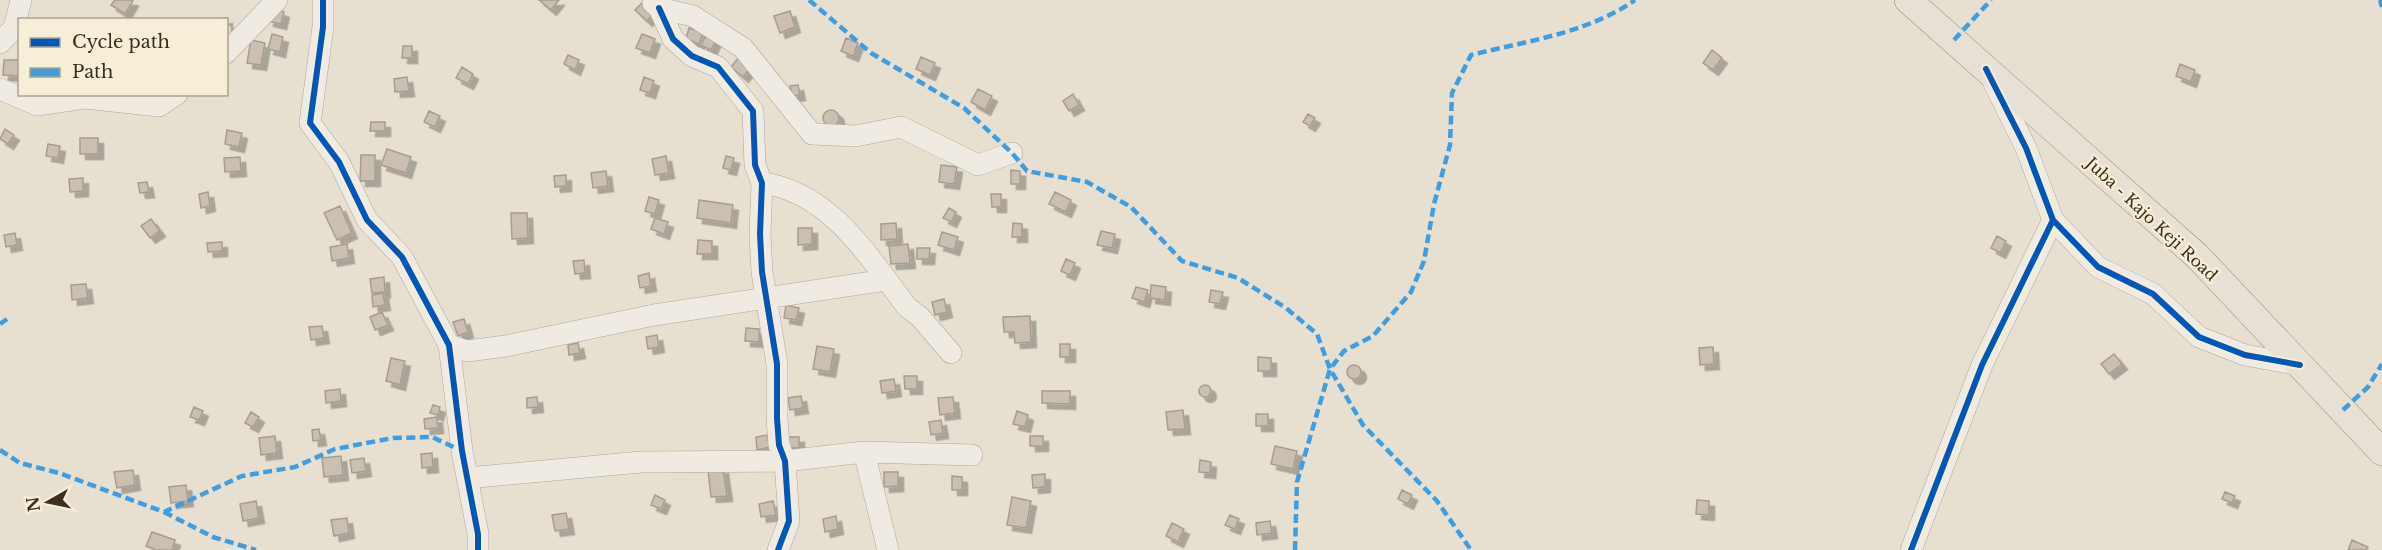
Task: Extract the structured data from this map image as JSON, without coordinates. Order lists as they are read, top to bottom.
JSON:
{
  "streets": {
    "main road": ["Juba - Kajo Keji Road"]
  },
  "legend": ["Cycle path", "Path"],
  "north": "left"
}
